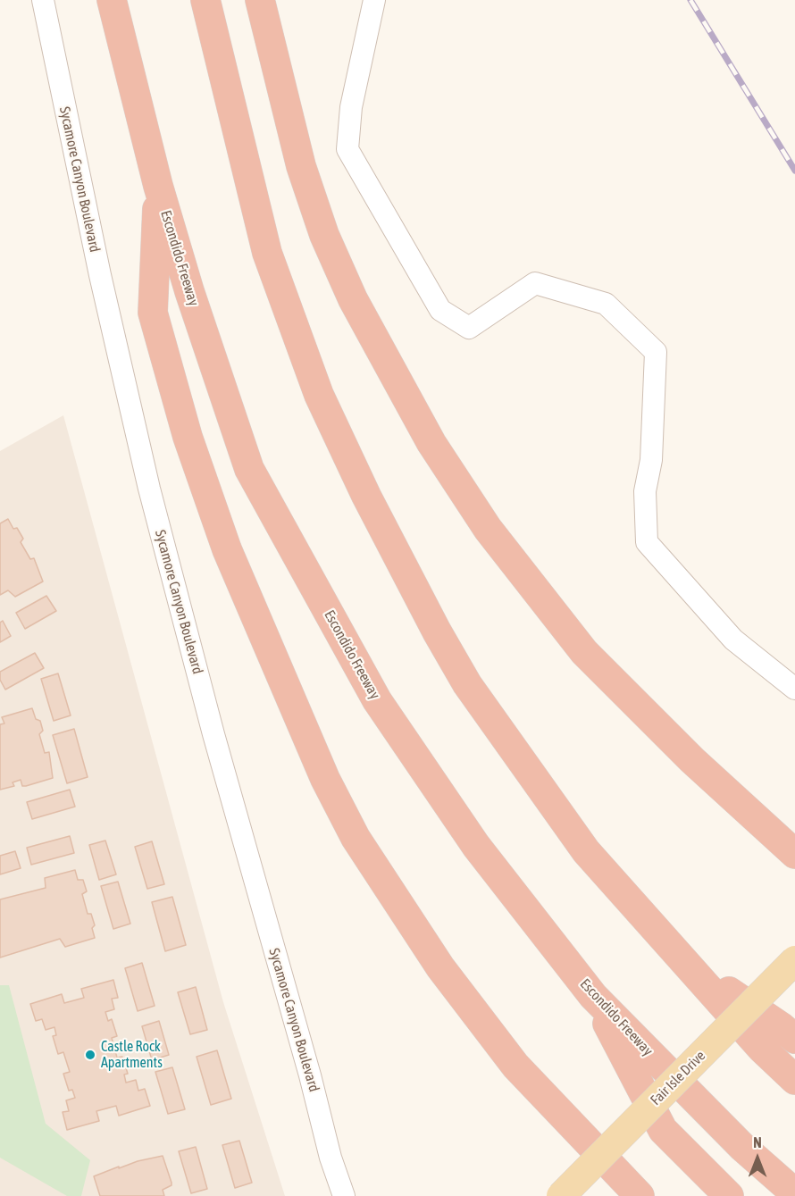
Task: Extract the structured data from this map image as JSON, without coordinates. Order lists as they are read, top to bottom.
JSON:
{
  "streets": {
    "highway": ["Escondido Freeway"],
    "main road": ["Fair Isle Drive"],
    "street": ["Sycamore Canyon Boulevard"]
  },
  "places": ["Castle Rock Apartments"],
  "north": "top"
}
